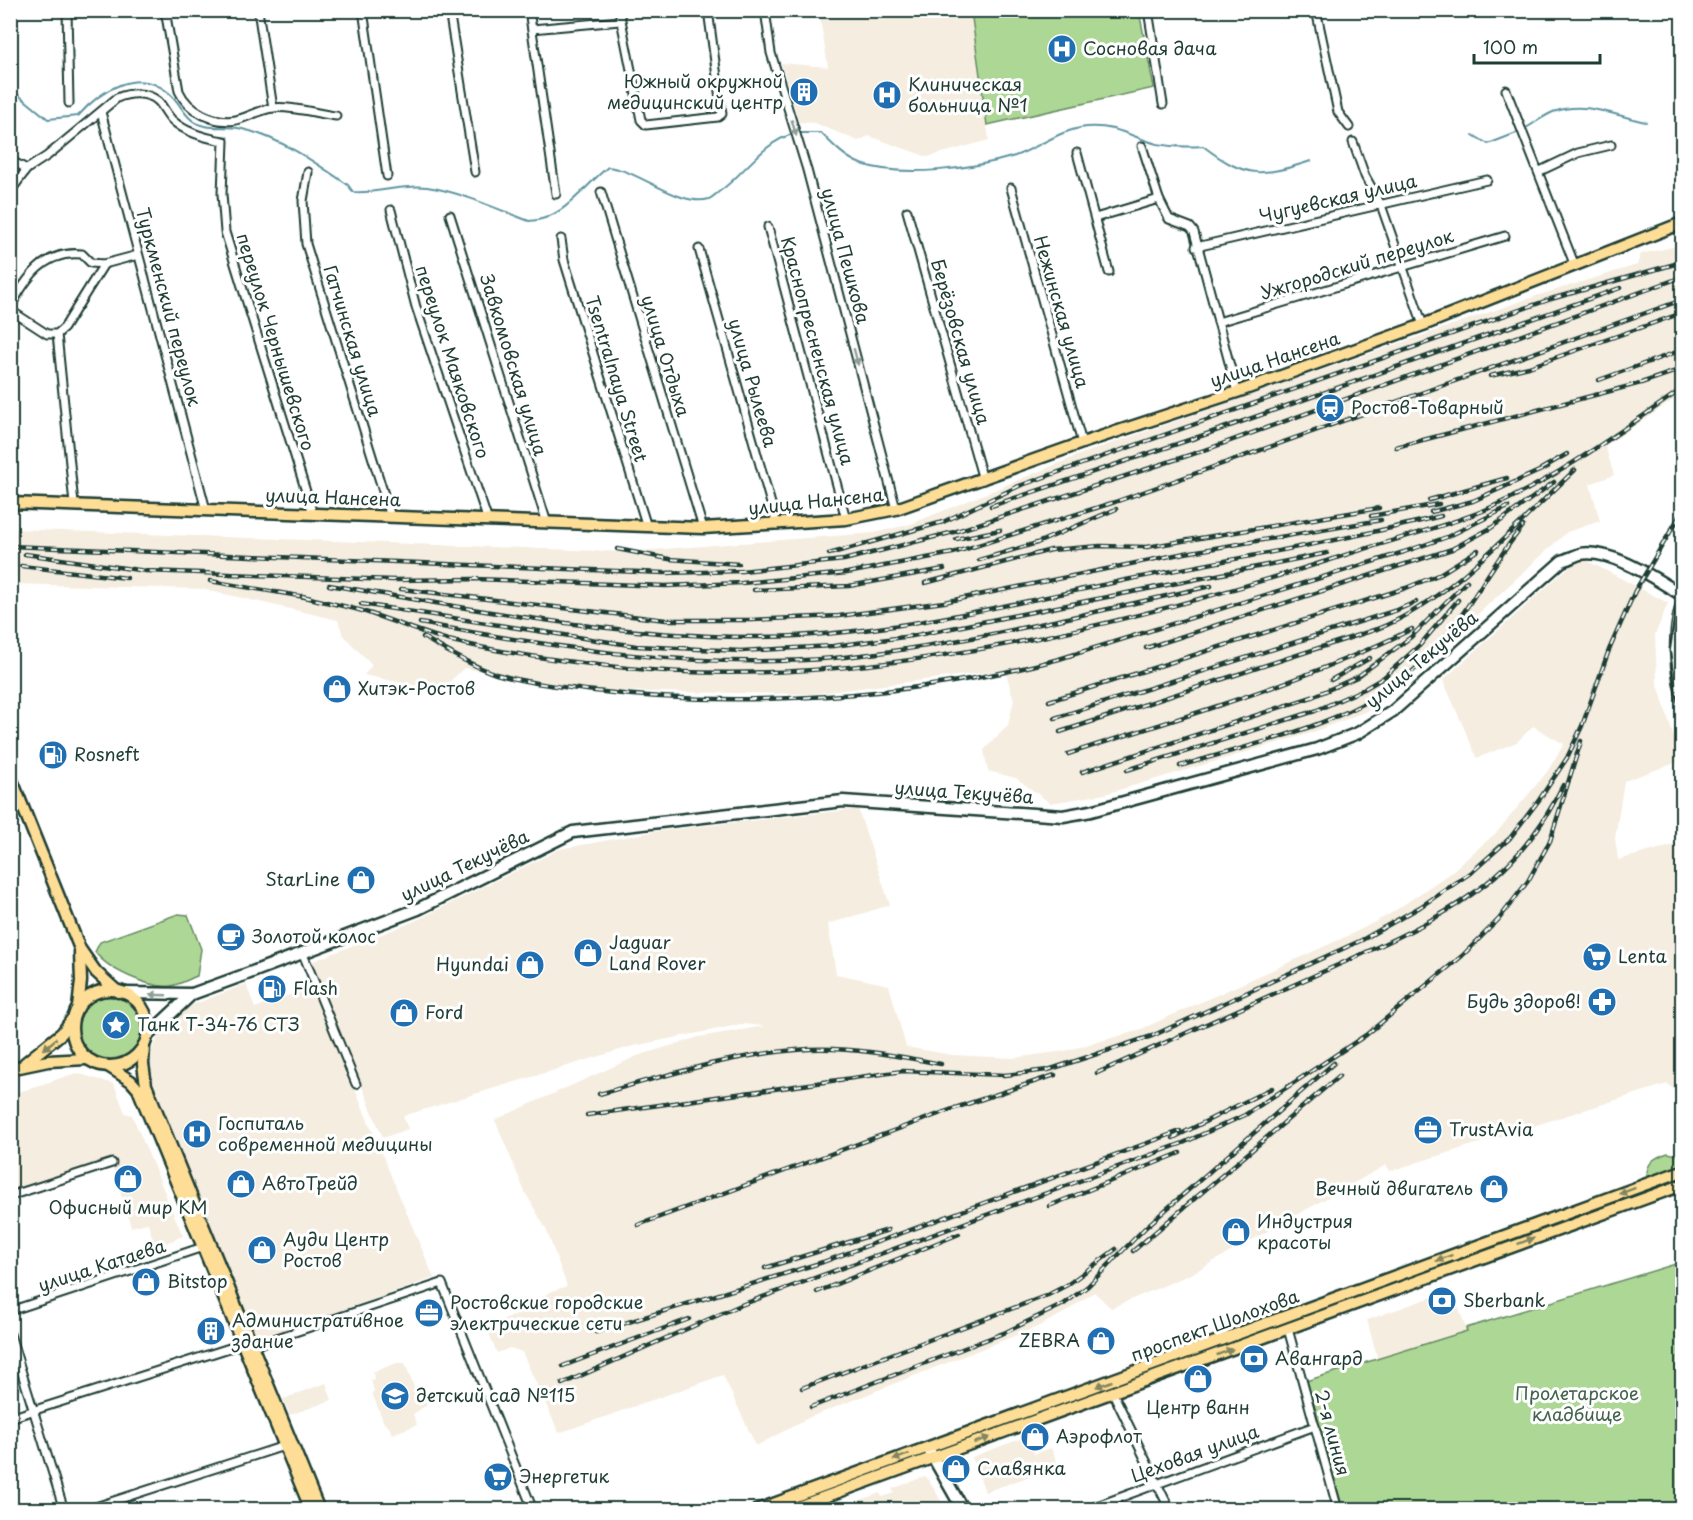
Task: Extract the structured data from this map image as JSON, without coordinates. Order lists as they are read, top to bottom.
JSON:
{
  "streets": {
    "main road": ["улица Нансена", "улица Текучёва", "проспект Шолохова"],
    "street": [
      "Чугуевская улица",
      "улица Пешкова",
      "Ужгородский переулок",
      "Туркменский переулок",
      "Нежинская улица",
      "Гатчинская улица",
      "переулок Чернышевского",
      "Берёзовская улица",
      "Краснопресненская улица",
      "улица Отдыха",
      "переулок Маяковского",
      "Завкомовская улица",
      "Tsentralnaya Street",
      "улица Рылеева",
      "улица Катаева",
      "2-я линия",
      "Цеховая улица"
    ]
  },
  "crossings": [
    ["улица Пешкова", "улица Нансена"],
    ["Туркменский переулок", "переулок Чернышевского"],
    ["Туркменский переулок", "улица Нансена"],
    ["Нежинская улица", "улица Нансена"],
    ["Гатчинская улица", "улица Нансена"],
    ["переулок Чернышевского", "улица Нансена"],
    ["Берёзовская улица", "улица Нансена"],
    ["Краснопресненская улица", "улица Нансена"],
    ["улица Отдыха", "улица Нансена"],
    ["улица Нансена", "переулок Маяковского"],
    ["улица Нансена", "Завкомовская улица"],
    ["улица Нансена", "Tsentralnaya Street"],
    ["улица Нансена", "улица Рылеева"],
    ["проспект Шолохова", "2-я линия"],
    ["2-я линия", "Цеховая улица"]
  ],
  "one_way": ["улица Пешкова"],
  "parks": ["Пролетарское кладбище"],
  "places": {
    "hospital": ["Сосновая дача", "Клиническая больница №1", "Госпиталь современной медицины"],
    "building": ["Южный окружной медицинский центр", "Административное здание"],
    "station": ["Ростов-Товарный"],
    "shop": [
      "Хитэк-Ростов",
      "StarLine",
      "Jaguar Land Rover",
      "Hyundai",
      "Ford",
      "Офисный мир КМ",
      "АвтоТрейд",
      "Вечный двигатель",
      "Индустрия красоты",
      "Ауди Центр Ростов",
      "Bitstop",
      "ZEBRA",
      "Центр ванн",
      "Аэрофлот",
      "Славянка"
    ],
    "fuel station": ["Rosneft", "Flash"],
    "cafe": ["Золотой колос"],
    "supermarket": ["Lenta", "Энергетик"],
    "pharmacy": ["Будь здоров!"],
    "place": ["Танк Т-34-76 СТЗ"],
    "office": ["TrustAvia", "Ростовские городские электрические сети"],
    "bank": ["Sberbank", "Авангард"],
    "school or university": ["детский сад №115"]
  },
  "scale_bar": "100 m"
}
